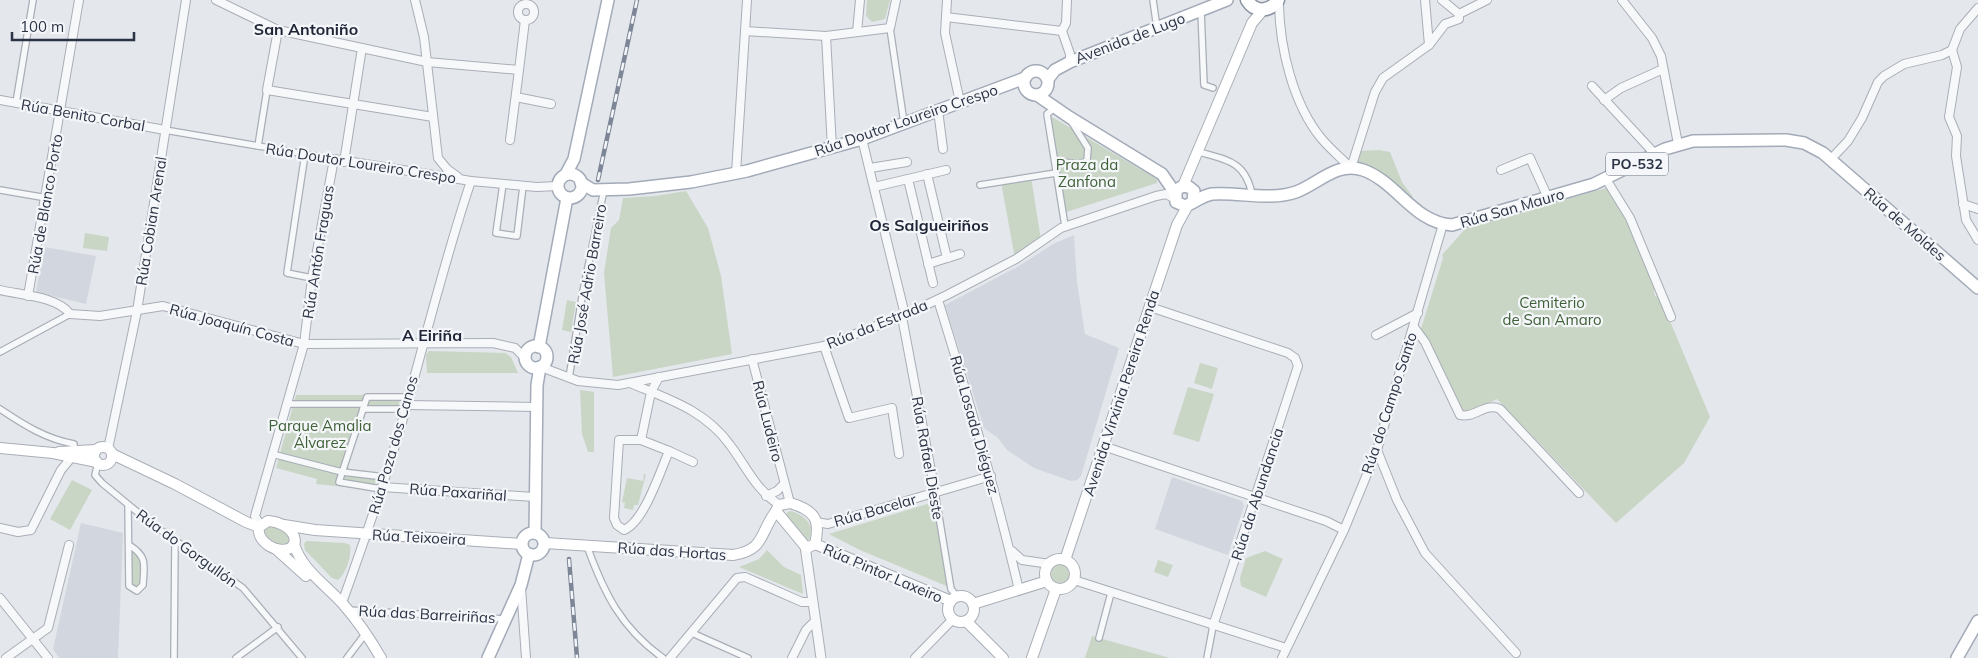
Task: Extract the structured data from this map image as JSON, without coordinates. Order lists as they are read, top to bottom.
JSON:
{
  "streets": {
    "main road": [
      "Avenida de Lugo",
      "Rúa Doutor Loureiro Crespo",
      "PO-532",
      "Rúa San Mauro",
      "Rúa de Moldes",
      "Avenida Virxinia Pereira Renda",
      "Rúa Teixoeira",
      "Rúa das Hortas",
      "Rúa Pintor Laxeiro"
    ],
    "street": [
      "Rúa Benito Corbal",
      "Rúa de Blanco Porto",
      "Rúa Cobian Arenal",
      "Rúa Antón Fraguas",
      "Rúa José Adrio Barreiro",
      "Rúa da Estrada",
      "Rúa Joaquín Costa",
      "Rúa do Campo Santo",
      "Rúa Ludeiro",
      "Rúa Losada Diéguez",
      "Rúa Poza dos Canos",
      "Rúa Rafael Dieste",
      "Rúa Paxariñal",
      "Rúa da Abundancia",
      "Rúa Bacelar",
      "Rúa do Gorgullón",
      "Rúa das Barreiriñas"
    ]
  },
  "crossings": [
    ["Avenida de Lugo", "Rúa Doutor Loureiro Crespo"],
    ["Rúa Benito Corbal", "Rúa Doutor Loureiro Crespo"],
    ["Rúa Benito Corbal", "Rúa de Blanco Porto"],
    ["Rúa Benito Corbal", "Rúa Cobian Arenal"],
    ["Rúa Doutor Loureiro Crespo", "Rúa Cobian Arenal"],
    ["Rúa Doutor Loureiro Crespo", "Rúa Antón Fraguas"],
    ["Rúa Doutor Loureiro Crespo", "Rúa José Adrio Barreiro"],
    ["Rúa Doutor Loureiro Crespo", "Rúa Poza dos Canos"],
    ["Rúa Doutor Loureiro Crespo", "Rúa Rafael Dieste"],
    ["Rúa de Blanco Porto", "Rúa Joaquín Costa"],
    ["Rúa San Mauro", "Rúa de Moldes"],
    ["Rúa San Mauro", "Rúa do Campo Santo"],
    ["Rúa Cobian Arenal", "Rúa Joaquín Costa"],
    ["Rúa Cobian Arenal", "Rúa do Gorgullón"],
    ["Rúa Antón Fraguas", "Rúa Joaquín Costa"],
    ["Rúa José Adrio Barreiro", "Rúa da Estrada"],
    ["Rúa da Estrada", "Rúa Joaquín Costa"],
    ["Rúa da Estrada", "Avenida Virxinia Pereira Renda"],
    ["Rúa da Estrada", "Rúa Ludeiro"],
    ["Rúa da Estrada", "Rúa Losada Diéguez"],
    ["Rúa da Estrada", "Rúa Rafael Dieste"],
    ["Rúa da Estrada", "Rúa Pintor Laxeiro"],
    ["Rúa Joaquín Costa", "Rúa Poza dos Canos"],
    ["Avenida Virxinia Pereira Renda", "Rúa da Abundancia"],
    ["Rúa Ludeiro", "Rúa das Hortas"],
    ["Rúa Ludeiro", "Rúa Pintor Laxeiro"],
    ["Rúa Losada Diéguez", "Rúa Bacelar"],
    ["Rúa Poza dos Canos", "Rúa Paxariñal"],
    ["Rúa Poza dos Canos", "Rúa Teixoeira"],
    ["Rúa Poza dos Canos", "Rúa das Barreiriñas"],
    ["Rúa Rafael Dieste", "Rúa Bacelar"],
    ["Rúa Rafael Dieste", "Rúa Pintor Laxeiro"],
    ["Rúa Bacelar", "Rúa Pintor Laxeiro"],
    ["Rúa Teixoeira", "Rúa das Hortas"],
    ["Rúa das Hortas", "Rúa Pintor Laxeiro"]
  ],
  "districts": ["San Antoniño", "Os Salgueiriños", "A Eiriña"],
  "parks": ["Praza da Zanfona", "Cemiterio de San Amaro", "Parque Amalia Álvarez"],
  "scale_bar": "100 m"
}
